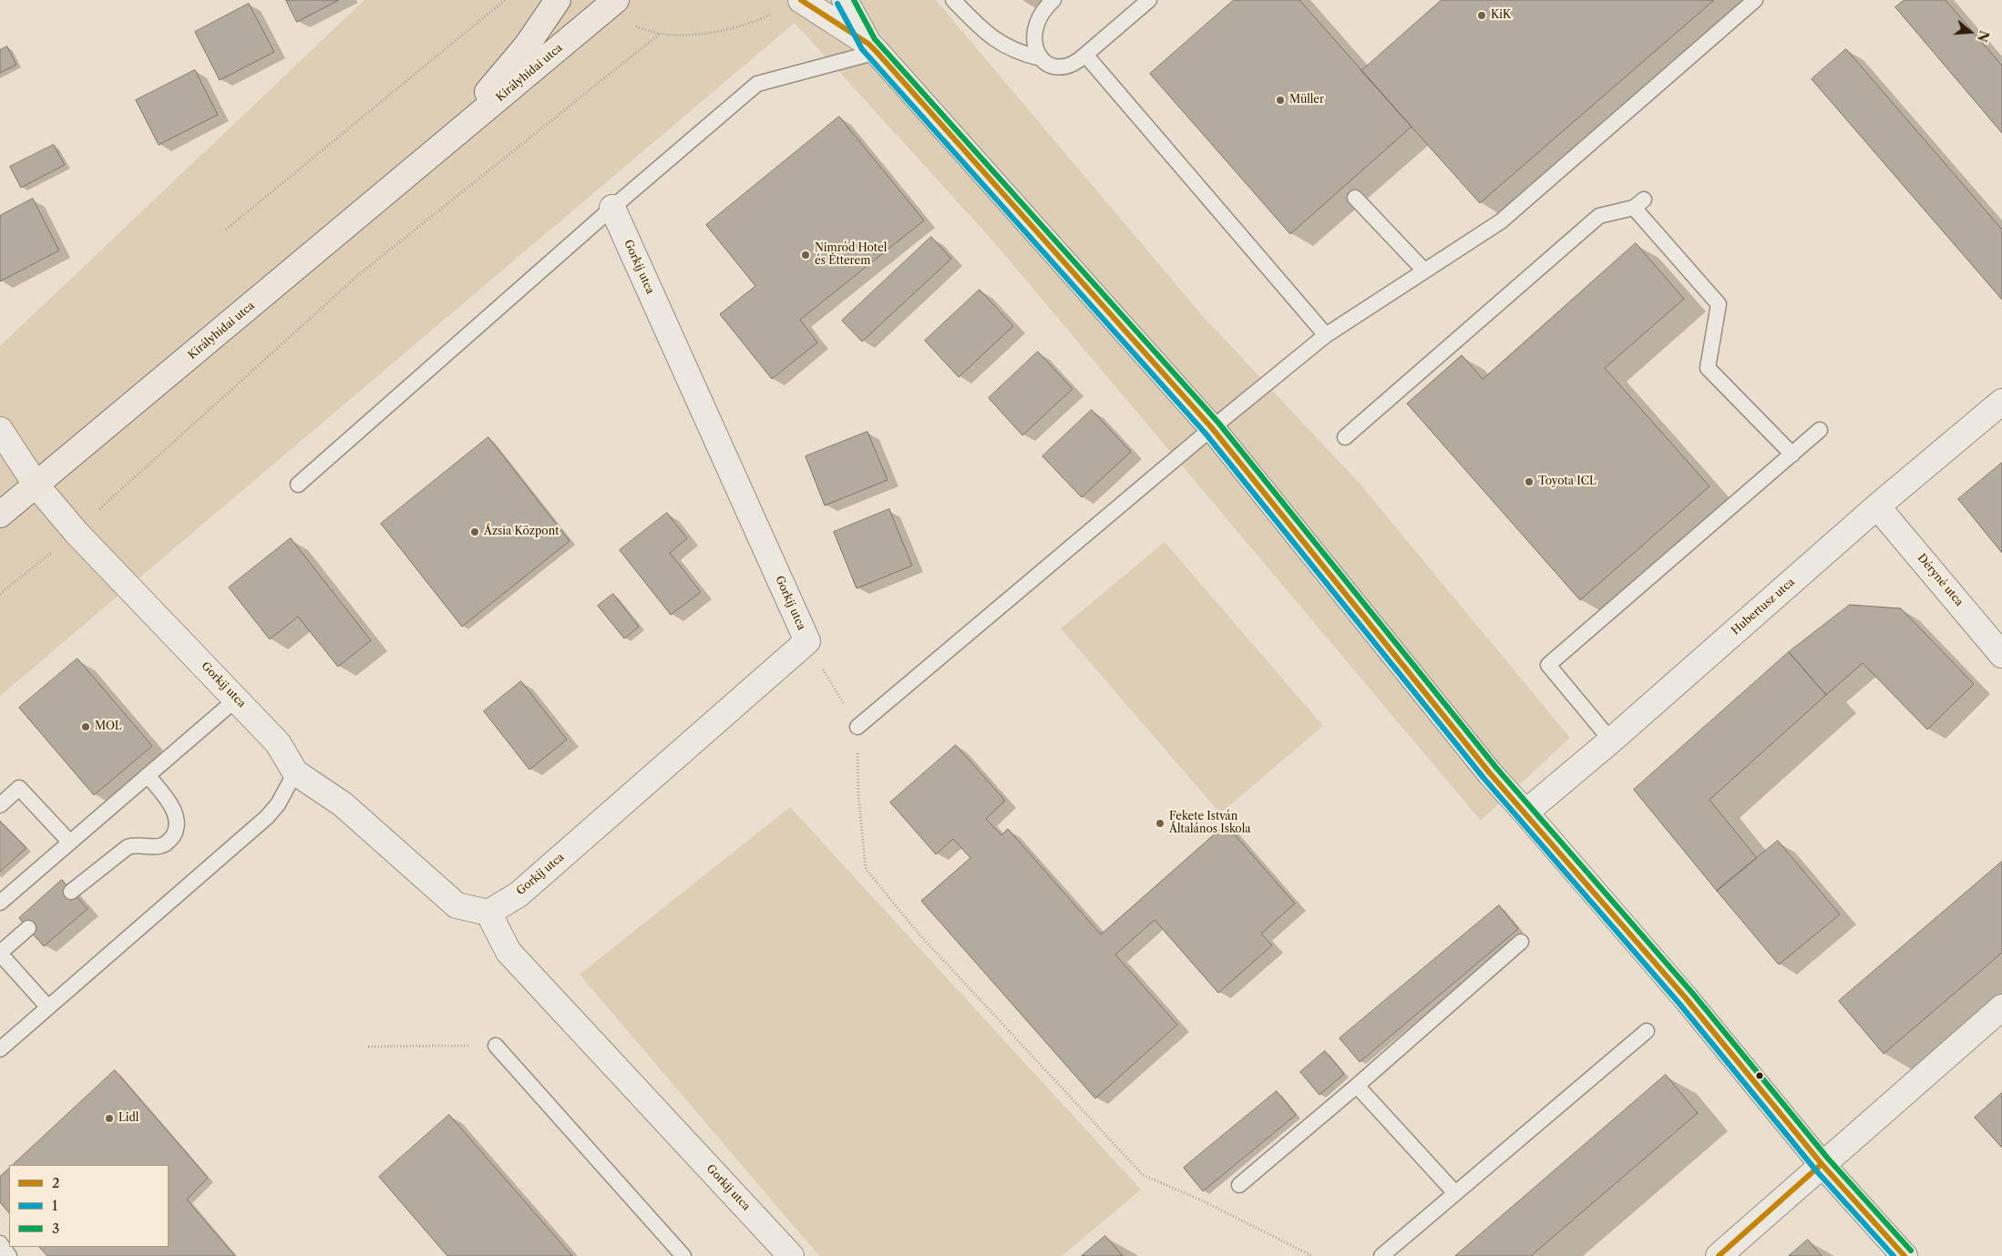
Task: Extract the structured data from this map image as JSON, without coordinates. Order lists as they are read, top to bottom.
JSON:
{
  "streets": {
    "main road": ["Királyhidai utca"],
    "street": ["Gorkij utca", "Déryné utca", "Hubertusz utca"]
  },
  "crossings": [
    ["Királyhidai utca", "Gorkij utca"],
    ["Déryné utca", "Hubertusz utca"]
  ],
  "places": [
    "KiK",
    "Müller",
    "Nimród Hotel és Étterem",
    "Toyota ICL",
    "Ázsia Központ",
    "MOL",
    "Fekete István Általános Iskola",
    "Lidl"
  ],
  "lines": ["transit line 2", "transit line 3", "transit line 1"],
  "legend": ["2", "1", "3"],
  "north": "right"
}
